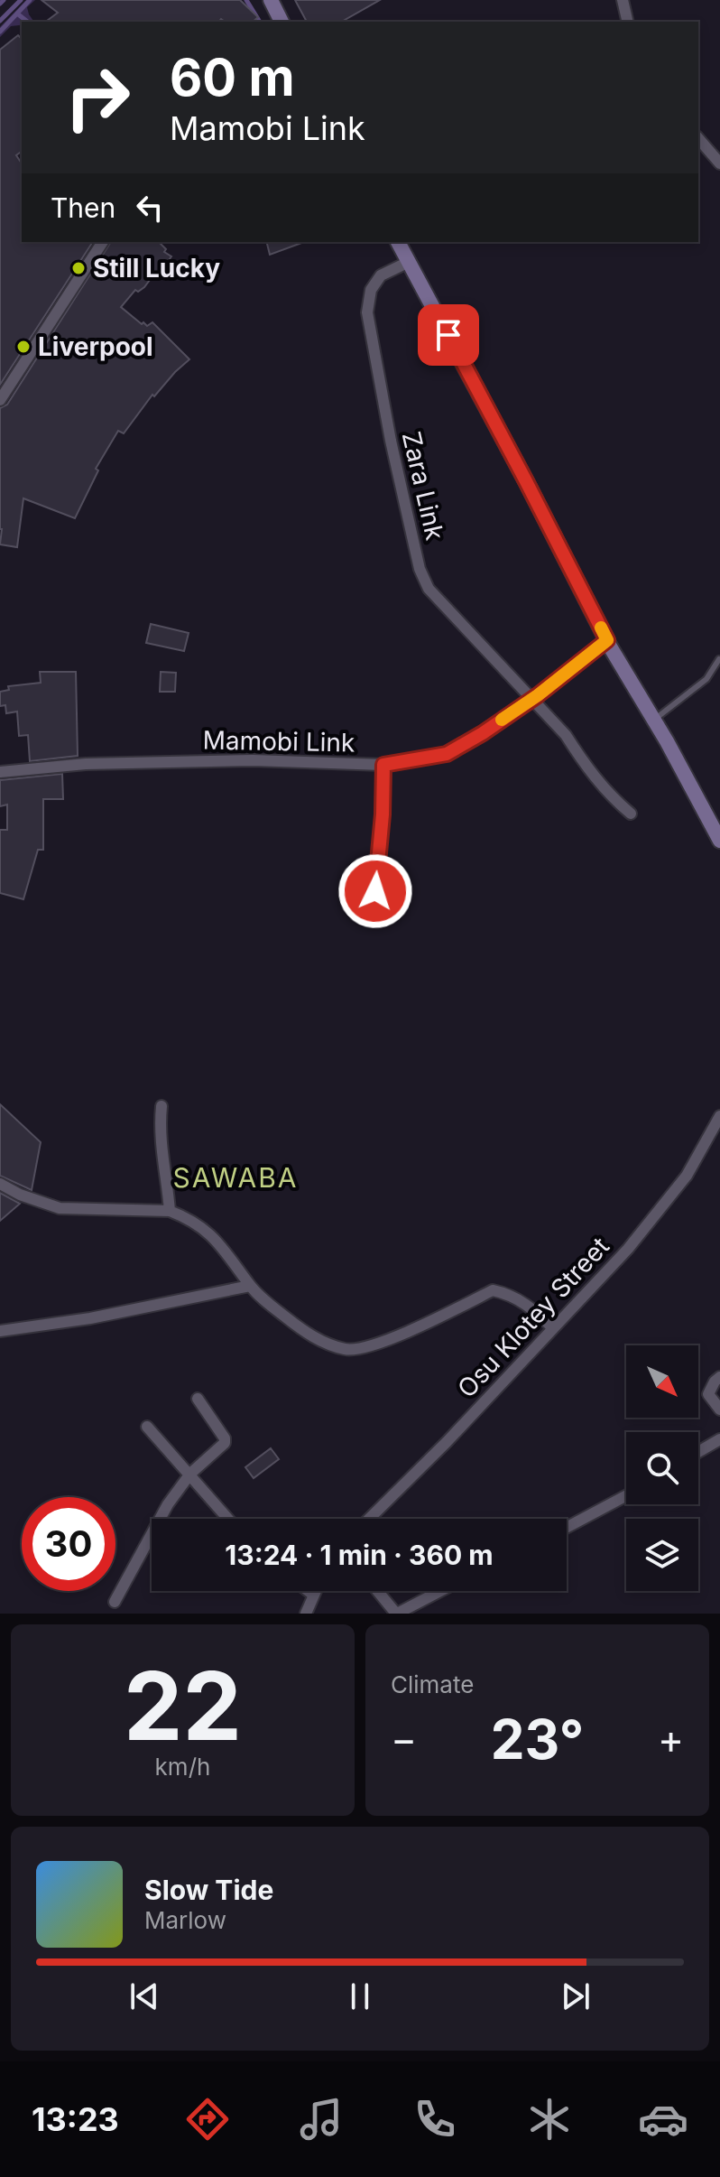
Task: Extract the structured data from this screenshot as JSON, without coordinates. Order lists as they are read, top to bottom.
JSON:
{
  "streets": {
    "street": ["Zara Link", "Mamobi Link", "Osu Klotey Street"]
  },
  "crossings": [
    ["Zara Link", "Mamobi Link"]
  ],
  "districts": ["SAWABA"],
  "places": ["Still Lucky", "Liverpool"],
  "north": "bottom right",
  "page": {
    "turn": ["60 m", "Mamobi Link"],
    "then": "Then",
    "limit": "30",
    "trip": "13:24 · 1 min · 360 m",
    "tile": [
      ["22", "km/h"],
      "Climate"
    ],
    "heat": ["−", "23°", "+"],
    "song": ["Slow Tide", "Marlow"],
    "tabs": "13:23"
  }
}
